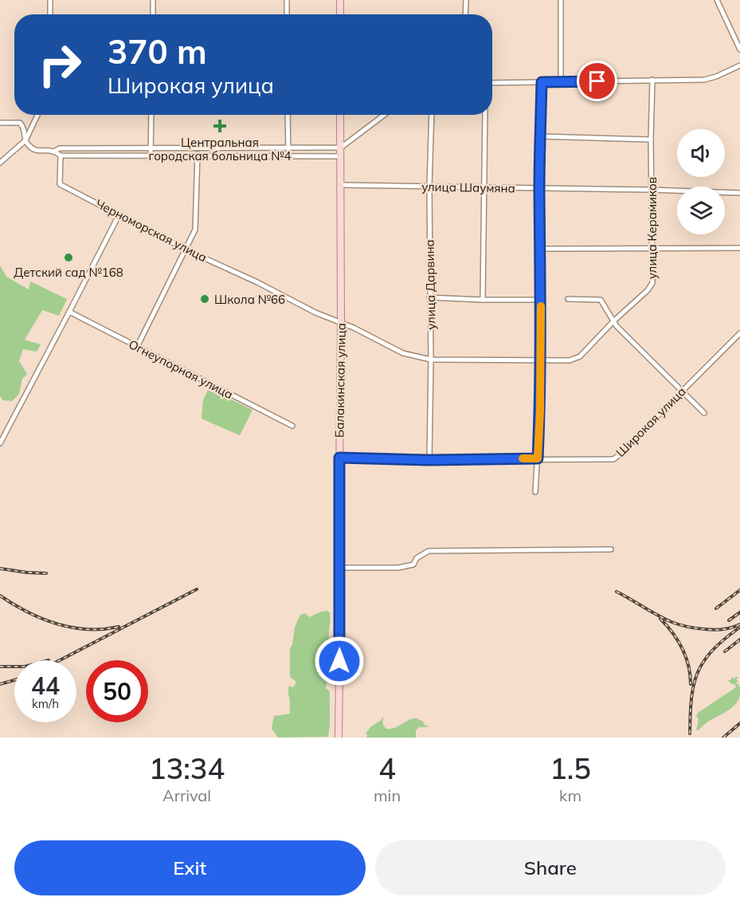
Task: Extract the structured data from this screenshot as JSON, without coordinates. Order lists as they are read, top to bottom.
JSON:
{
  "streets": {
    "main road": ["Балакинская улица"],
    "street": [
      "улица Шаумяна",
      "улица Керамиков",
      "Черноморская улица",
      "улица Дарвина",
      "Огнеупорная улица",
      "Широкая улица"
    ]
  },
  "crossings": [
    ["улица Шаумяна", "улица Керамиков"],
    ["улица Шаумяна", "улица Дарвина"],
    ["улица Шаумяна", "Балакинская улица"],
    ["улица Керамиков", "Черноморская улица"],
    ["улица Керамиков", "улица Дарвина"],
    ["улица Керамиков", "Балакинская улица"],
    ["Черноморская улица", "Балакинская улица"],
    ["улица Дарвина", "Широкая улица"],
    ["Балакинская улица", "Широкая улица"]
  ],
  "places": {
    "health": ["Центральная городская больница №4"],
    "other": ["Детский сад №168", "Школа №66"]
  },
  "page": {
    "turn": ["370 m", "Широкая улица"],
    "speed": "44 km/h",
    "limit": "50",
    "eta": [
      "13:34",
      "Arrival",
      "4",
      "min",
      "1.5",
      "km"
    ],
    "buttons": ["Exit", "Share"]
  }
}
